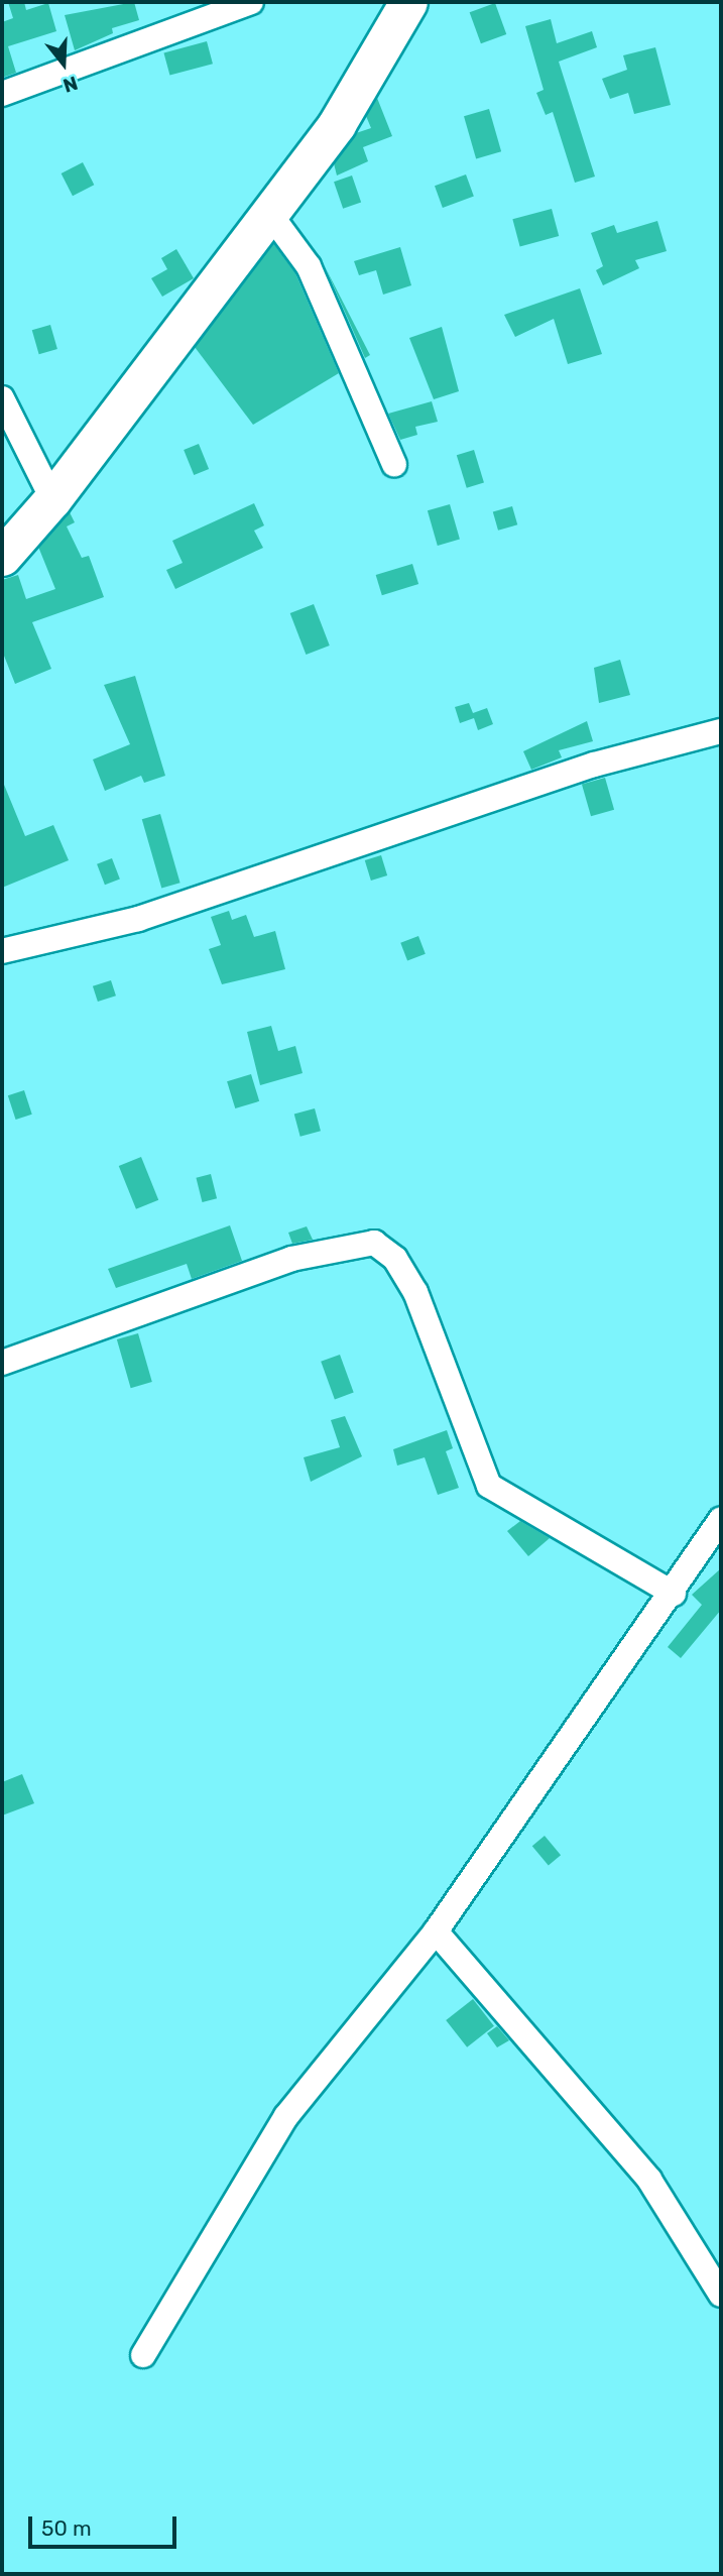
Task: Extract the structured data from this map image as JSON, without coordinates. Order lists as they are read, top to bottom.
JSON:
{
  "scale_bar": "50 m",
  "north": "bottom"
}
